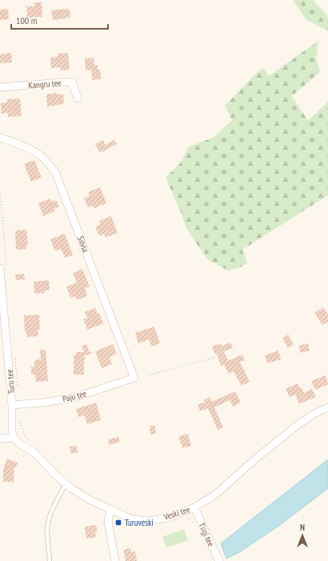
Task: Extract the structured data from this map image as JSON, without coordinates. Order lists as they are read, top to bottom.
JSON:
{
  "streets": {
    "street": [
      "Kangru tee",
      "Silvia",
      "Turu tee",
      "Paju tee",
      "Veski tee",
      "Tiigi tee"
    ]
  },
  "crossings": [
    ["Silvia", "Paju tee"],
    ["Turu tee", "Paju tee"],
    ["Turu tee", "Veski tee"],
    ["Veski tee", "Tiigi tee"]
  ],
  "places": {
    "transit": ["Turuveski"]
  },
  "scale_bar": "100 m",
  "north": "top"
}
